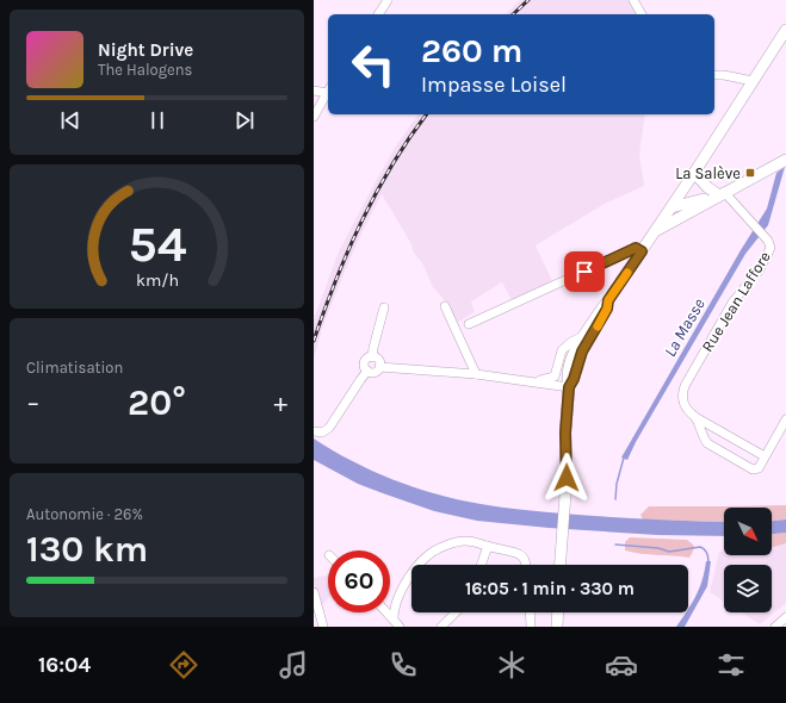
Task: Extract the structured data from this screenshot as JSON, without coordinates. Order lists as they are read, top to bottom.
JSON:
{
  "streets": {
    "street": ["Rue Jean Laffore"]
  },
  "water": ["La Masse"],
  "places": {
    "transit": ["La Salève"]
  },
  "north": "bottom right",
  "page": {
    "turn": ["260 m", "Impasse Loisel"],
    "song": ["Night Drive", "The Halogens"],
    "tile": [
      "Climatisation",
      ["Autonomie · 26%", "130 km"]
    ],
    "heat": ["−", "20°", "+"],
    "limit": "60",
    "trip": "16:05 · 1 min · 330 m",
    "tabs": "16:04",
    "gauge": ["54", "km/h"]
  }
}
